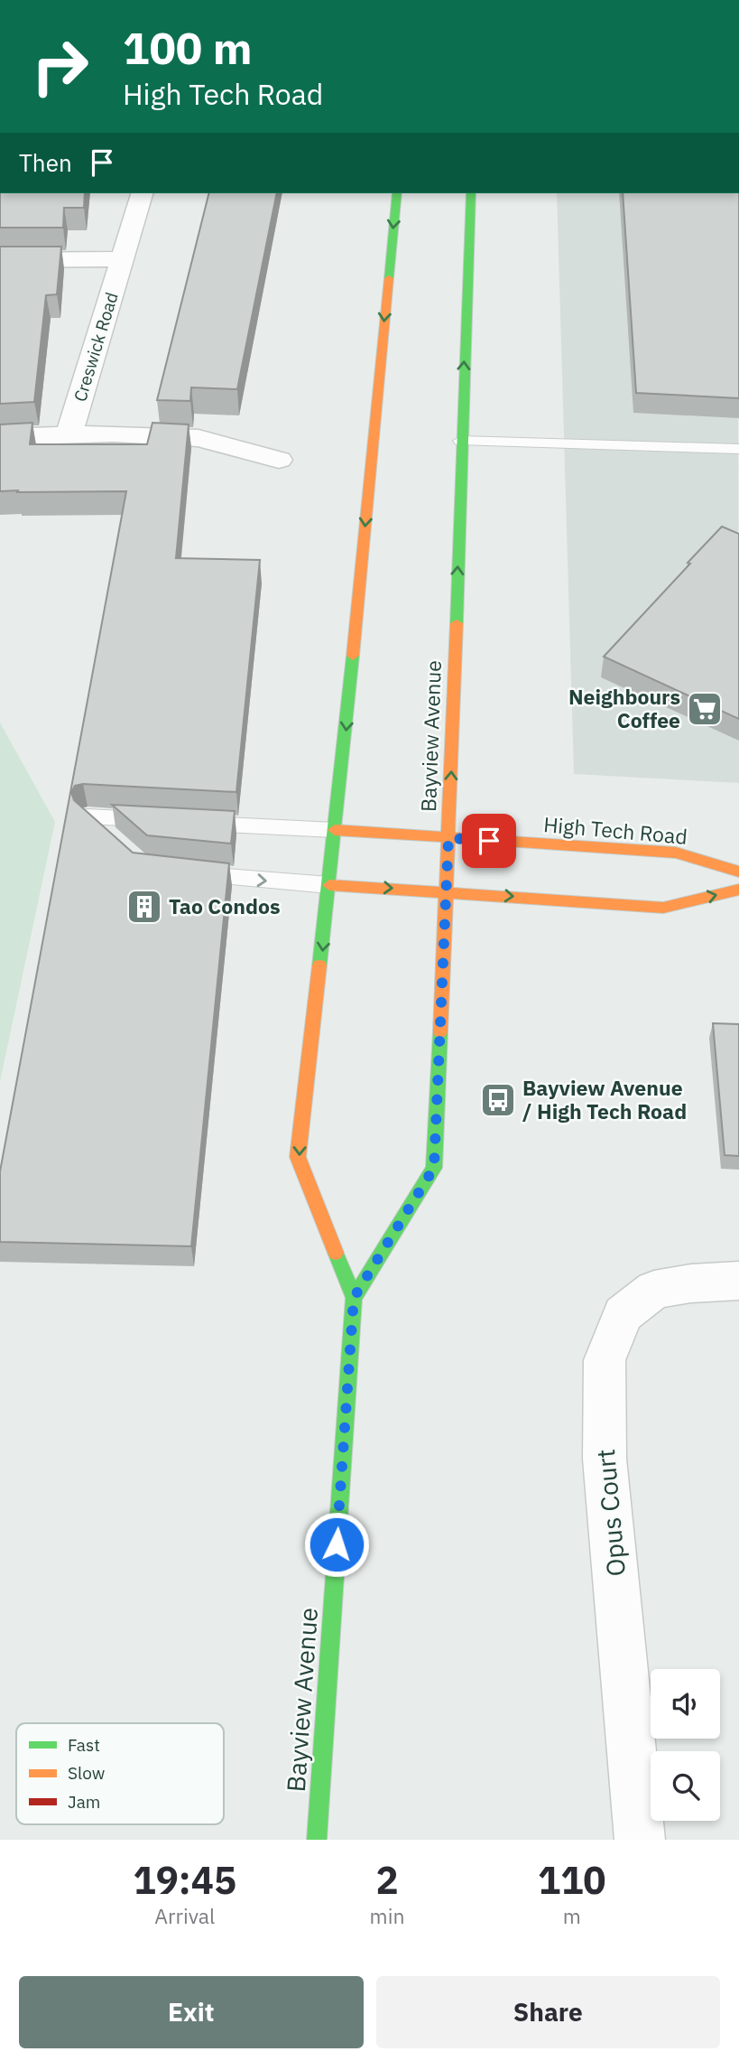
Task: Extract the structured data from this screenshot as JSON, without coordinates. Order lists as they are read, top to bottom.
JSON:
{
  "streets": {
    "main road": ["Bayview Avenue", "High Tech Road"],
    "street": ["Creswick Road", "Opus Court"]
  },
  "crossings": [
    ["Bayview Avenue", "High Tech Road"]
  ],
  "places": {
    "supermarket": ["Neighbours Coffee"],
    "building": ["Tao Condos"],
    "bus stop": ["Bayview Avenue / High Tech Road"]
  },
  "legend": ["Fast", "Slow", "Jam"],
  "page": {
    "turn": ["100 m", "High Tech Road"],
    "then": "Then",
    "eta": [
      "19:45",
      "Arrival",
      "2",
      "min",
      "110",
      "m"
    ],
    "buttons": ["Exit", "Share"]
  }
}
